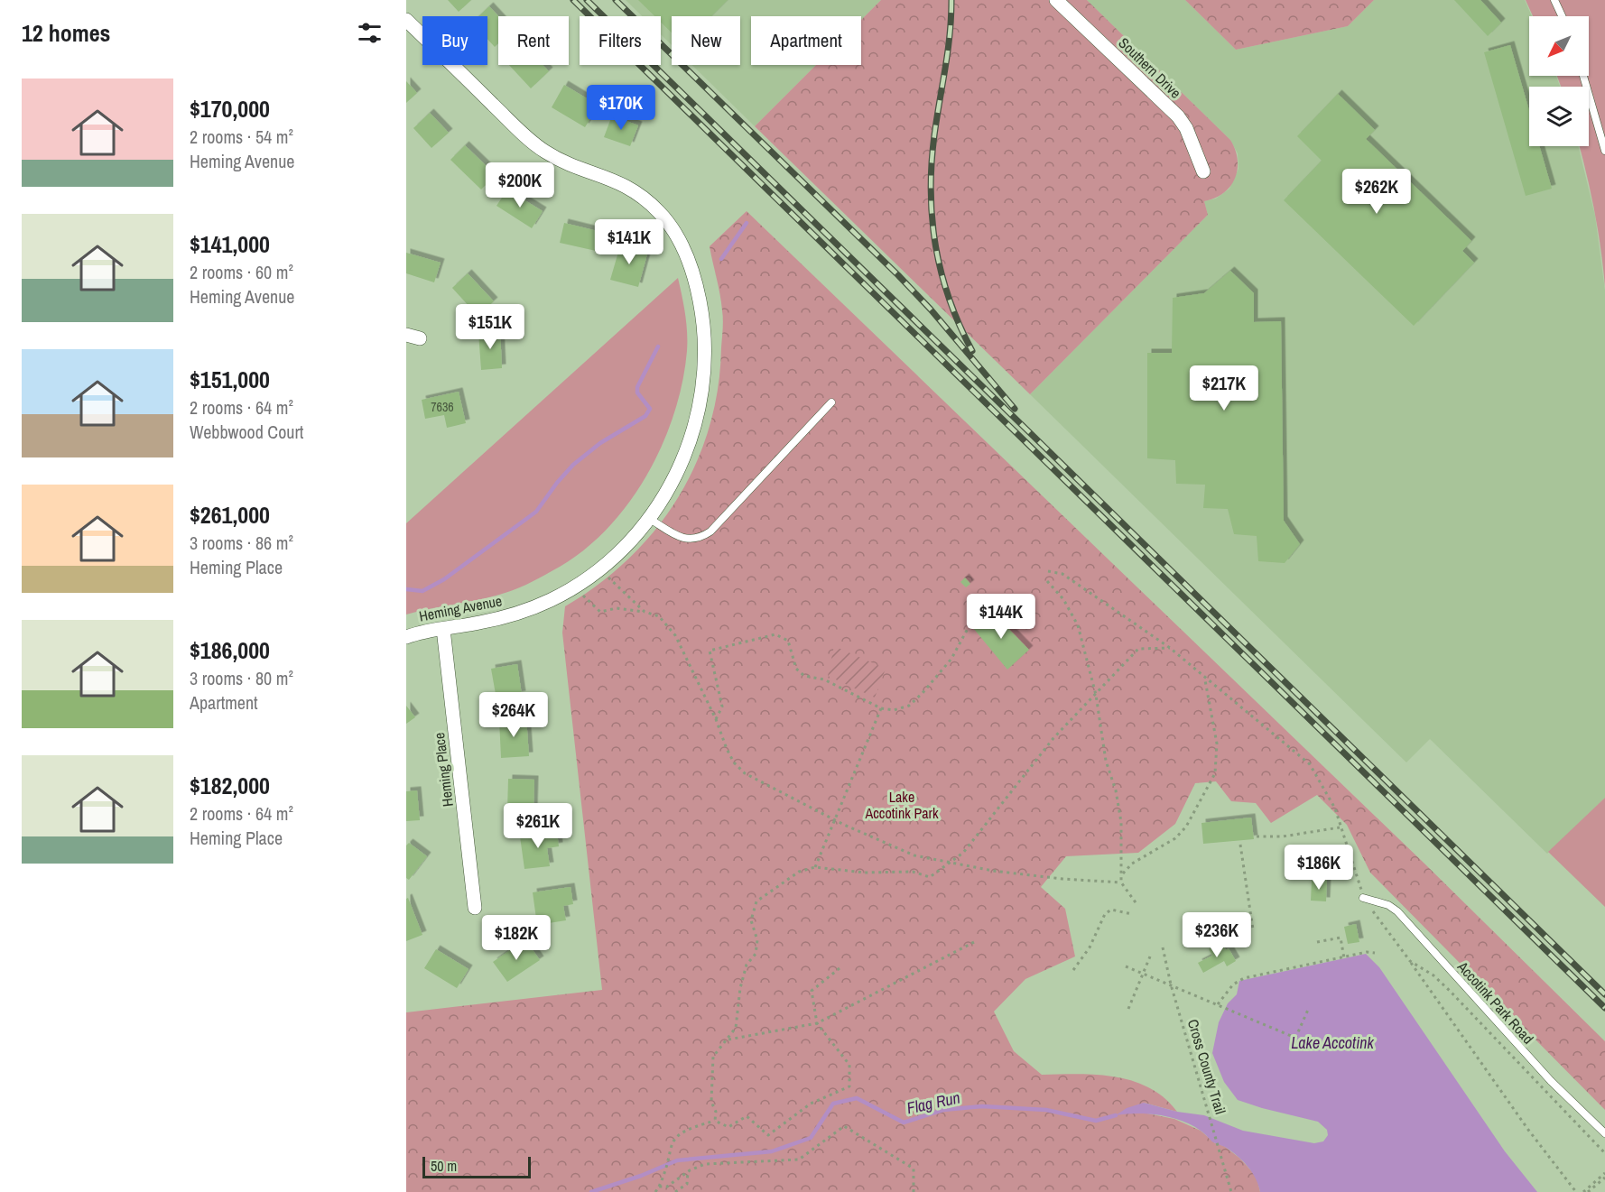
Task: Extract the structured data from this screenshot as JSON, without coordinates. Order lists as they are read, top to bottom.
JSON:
{
  "streets": {
    "street": ["Southern Drive", "Heming Avenue", "Heming Place"],
    "lane": ["Accotink Park Road"],
    "path": ["Cross County Trail"]
  },
  "crossings": [
    ["Heming Avenue", "Heming Place"]
  ],
  "water": ["Lake Accotink", "Flag Run"],
  "parks": ["Lake Accotink Park"],
  "house_numbers": ["7636"],
  "scale_bar": "50 m",
  "north": "bottom left",
  "page": {
    "heading": "12 homes",
    "chip": [
      "Buy",
      "Rent",
      "Filters",
      "New",
      "Apartment"
    ],
    "list": [
      {
        "name": "$170,000",
        "note": "2 rooms · 54 m² · Heming Avenue"
      },
      {
        "name": "$141,000",
        "note": "2 rooms · 60 m² · Heming Avenue"
      },
      {
        "name": "$151,000",
        "note": "2 rooms · 64 m² · Webbwood Court"
      },
      {
        "name": "$261,000",
        "note": "3 rooms · 86 m² · Heming Place"
      },
      {
        "name": "$186,000",
        "note": "3 rooms · 80 m² · Apartment"
      },
      {
        "name": "$182,000",
        "note": "2 rooms · 64 m² · Heming Place"
      }
    ],
    "price": [
      "$170K",
      "$200K",
      "$262K",
      "$141K",
      "$151K",
      "$217K",
      "$144K",
      "$264K",
      "$261K",
      "$186K",
      "$236K",
      "$182K"
    ],
    "scale": "50 m"
  }
}
